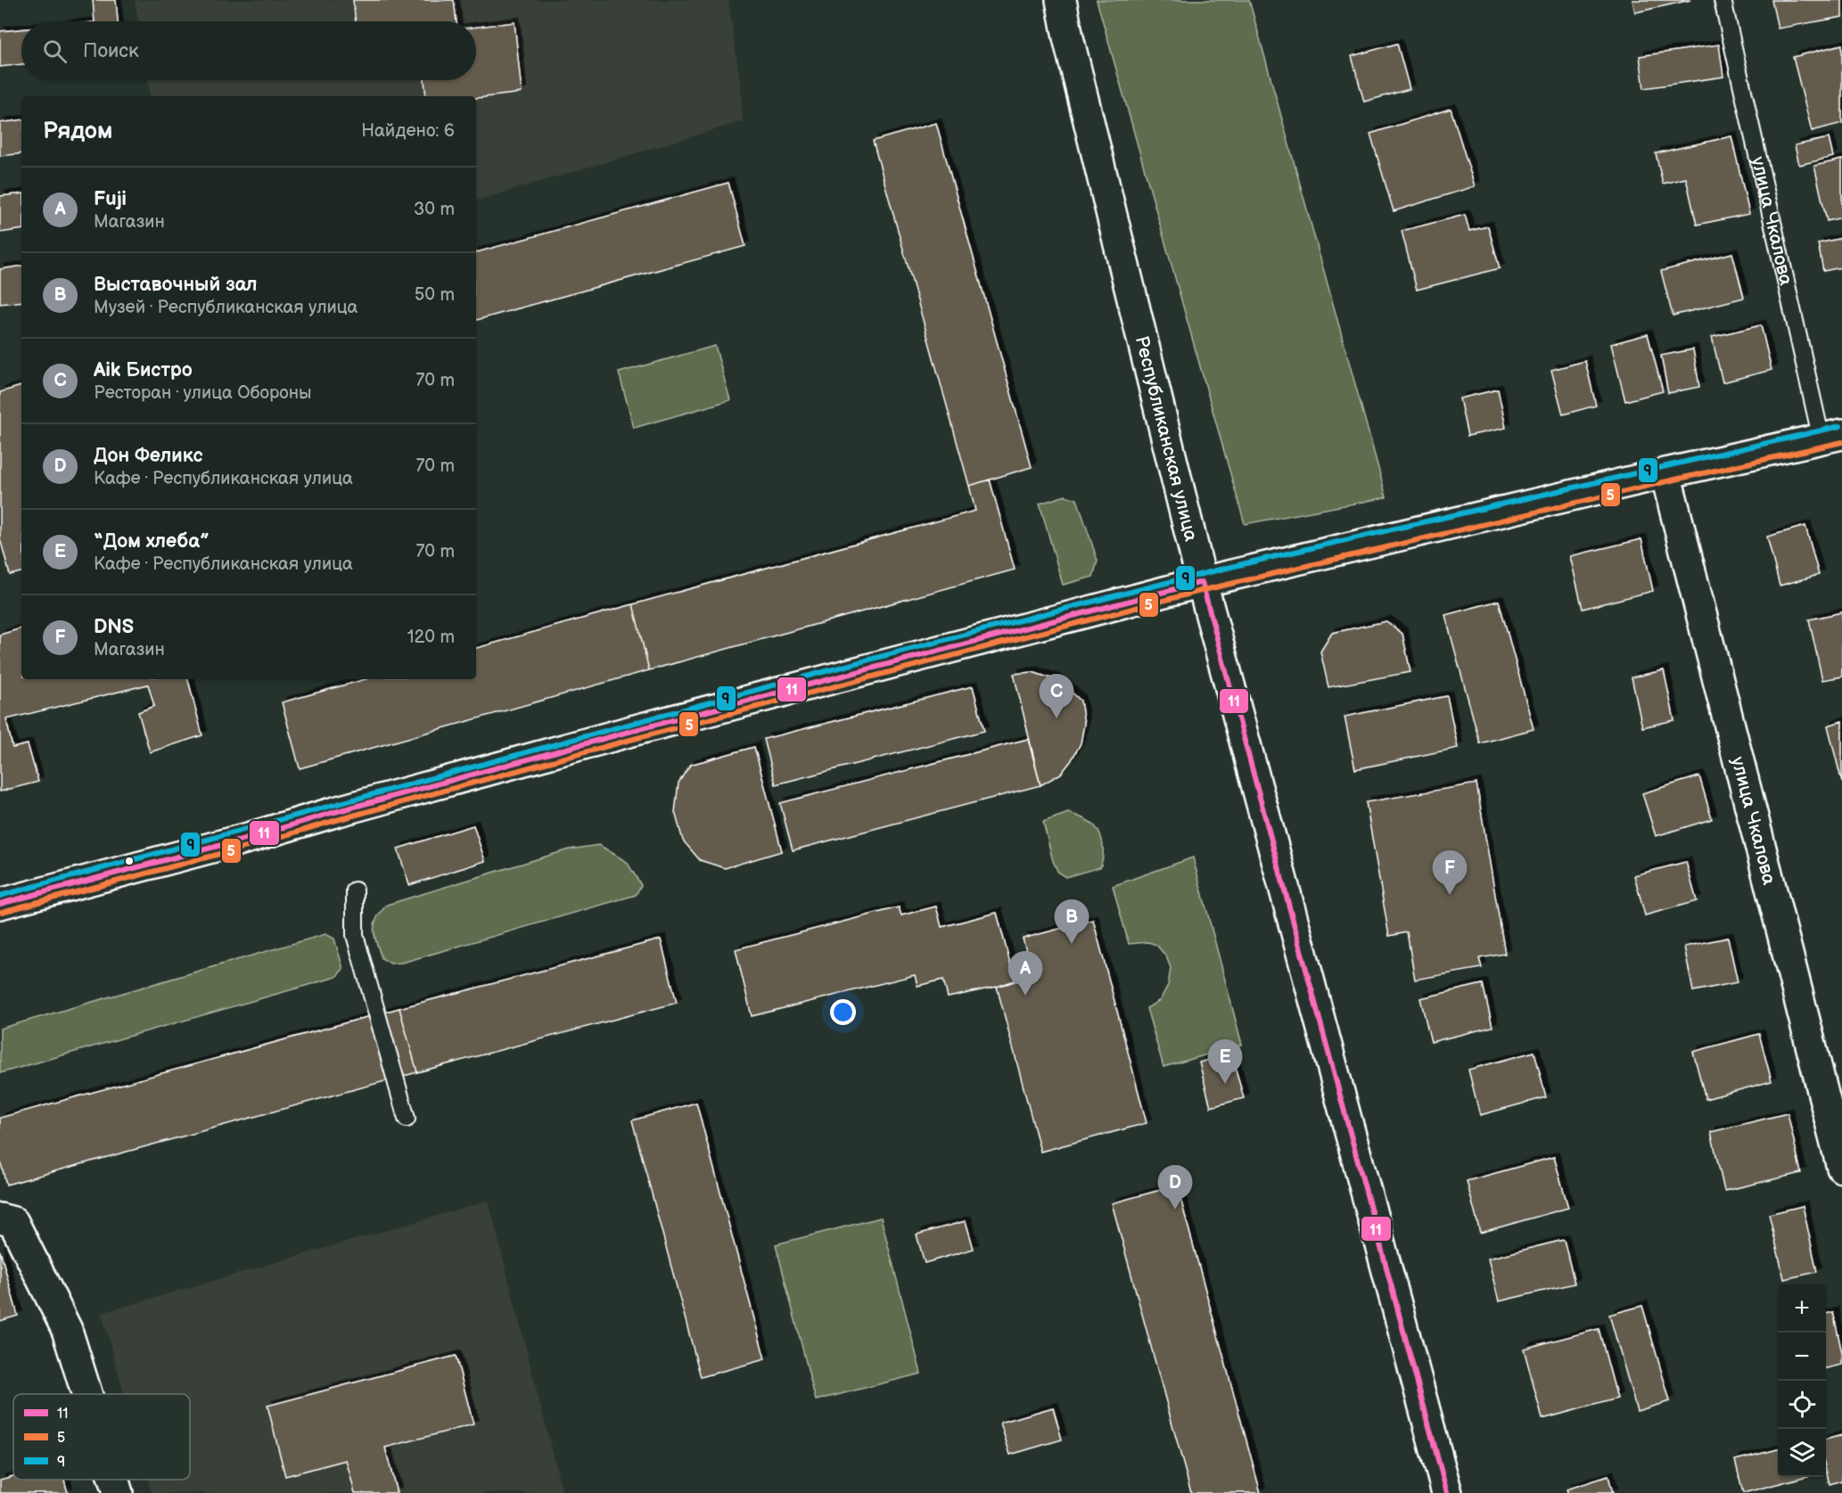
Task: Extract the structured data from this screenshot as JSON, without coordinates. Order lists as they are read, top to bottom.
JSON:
{
  "streets": {
    "street": ["улица Чкалова", "Республиканская улица"]
  },
  "lines": ["transit line 9", "transit line 5", "transit line 11"],
  "legend": ["11", "5", "9"],
  "page": {
    "search": "Поиск",
    "heading": ["Рядом", "Найдено: 6"],
    "list": [
      {
        "mark": "A",
        "name": "Fuji",
        "note": "Магазин",
        "value": "30 m"
      },
      {
        "mark": "B",
        "name": "Выставочный зал",
        "note": "Музей · Республиканская улица",
        "value": "50 m"
      },
      {
        "mark": "C",
        "name": "Aik Бистро",
        "note": "Ресторан · улица Обороны",
        "value": "70 m"
      },
      {
        "mark": "D",
        "name": "Дон Феликс",
        "note": "Кафе · Республиканская улица",
        "value": "70 m"
      },
      {
        "mark": "E",
        "name": "“Дом хлеба”",
        "note": "Кафе · Республиканская улица",
        "value": "70 m"
      },
      {
        "mark": "F",
        "name": "DNS",
        "note": "Магазин",
        "value": "120 m"
      }
    ],
    "pins": [
      "C",
      "F",
      "B",
      "A",
      "E",
      "D"
    ],
    "map_buttons": ["+", "−"]
  }
}
